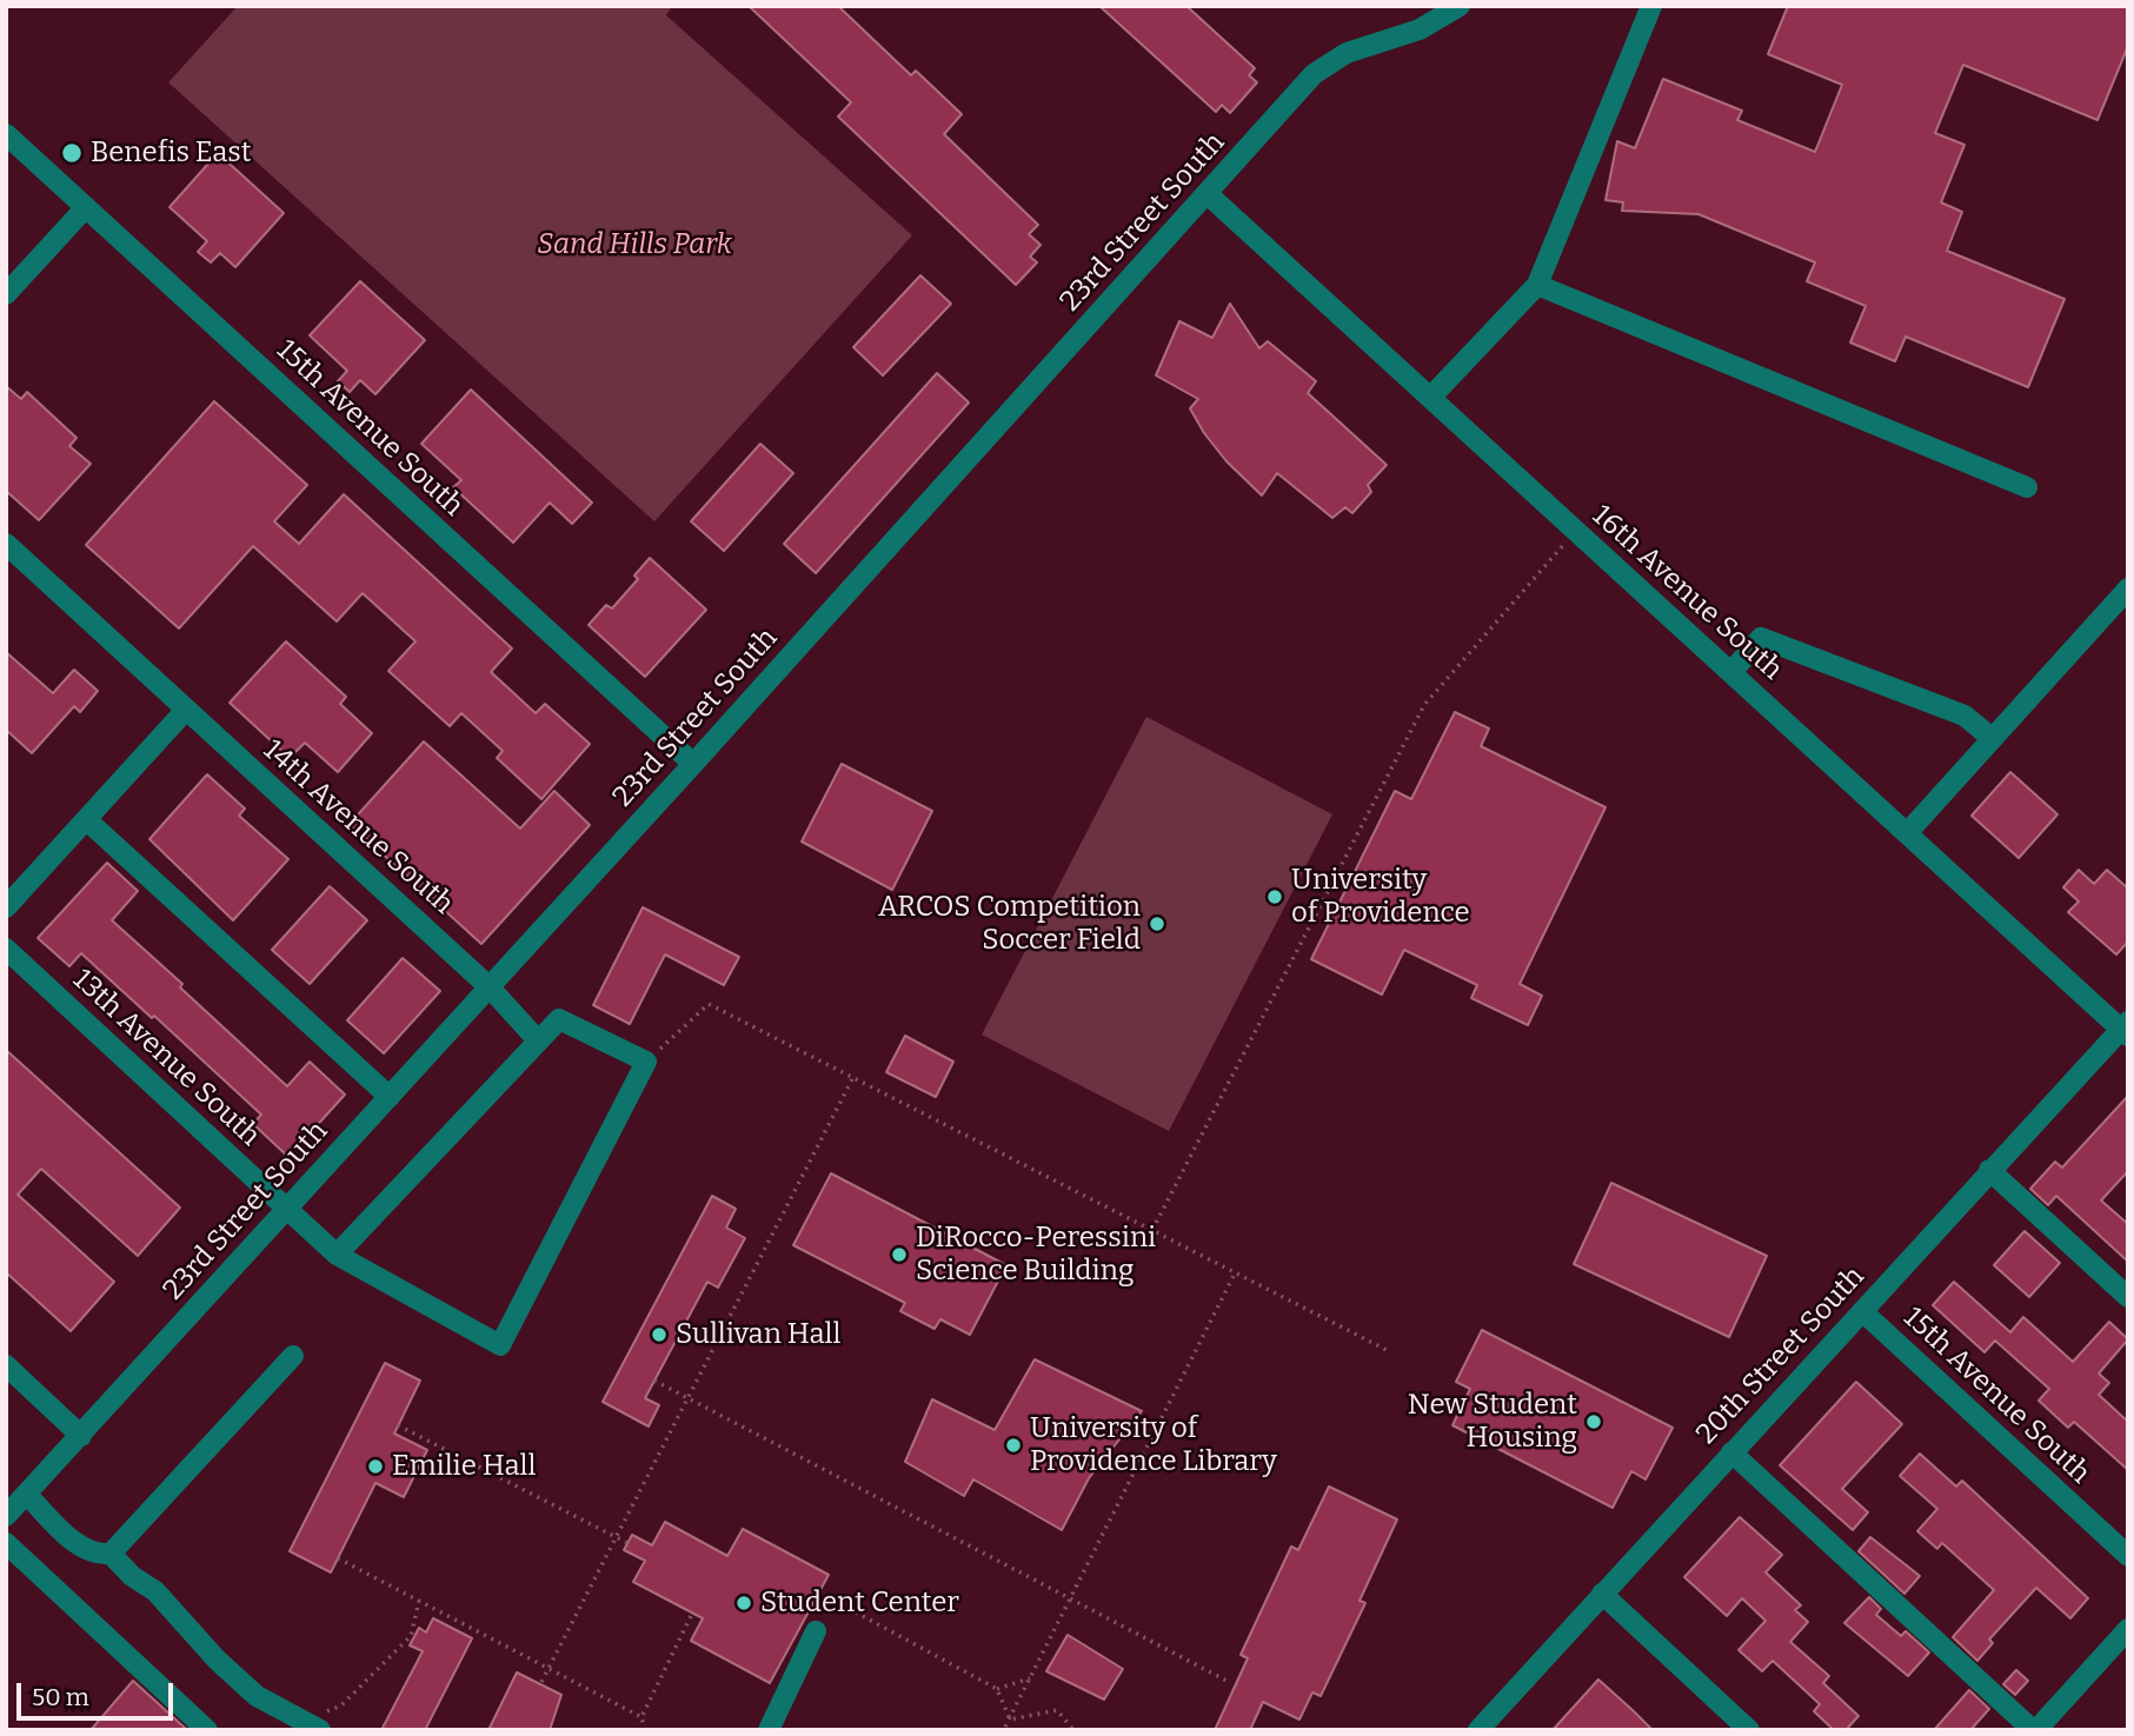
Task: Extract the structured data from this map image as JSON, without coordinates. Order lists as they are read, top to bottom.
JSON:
{
  "streets": {
    "street": [
      "23rd Street South",
      "15th Avenue South",
      "16th Avenue South",
      "14th Avenue South",
      "13th Avenue South",
      "20th Street South"
    ]
  },
  "crossings": [
    ["23rd Street South", "15th Avenue South"],
    ["23rd Street South", "16th Avenue South"],
    ["23rd Street South", "14th Avenue South"],
    ["23rd Street South", "13th Avenue South"],
    ["15th Avenue South", "20th Street South"],
    ["16th Avenue South", "20th Street South"]
  ],
  "parks": ["Sand Hills Park"],
  "places": [
    "Benefis East",
    "University of Providence",
    "ARCOS Competition Soccer Field",
    "DiRocco-Peressini Science Building",
    "Sullivan Hall",
    "New Student Housing",
    "University of Providence Library",
    "Emilie Hall",
    "Student Center"
  ],
  "scale_bar": "50 m"
}
